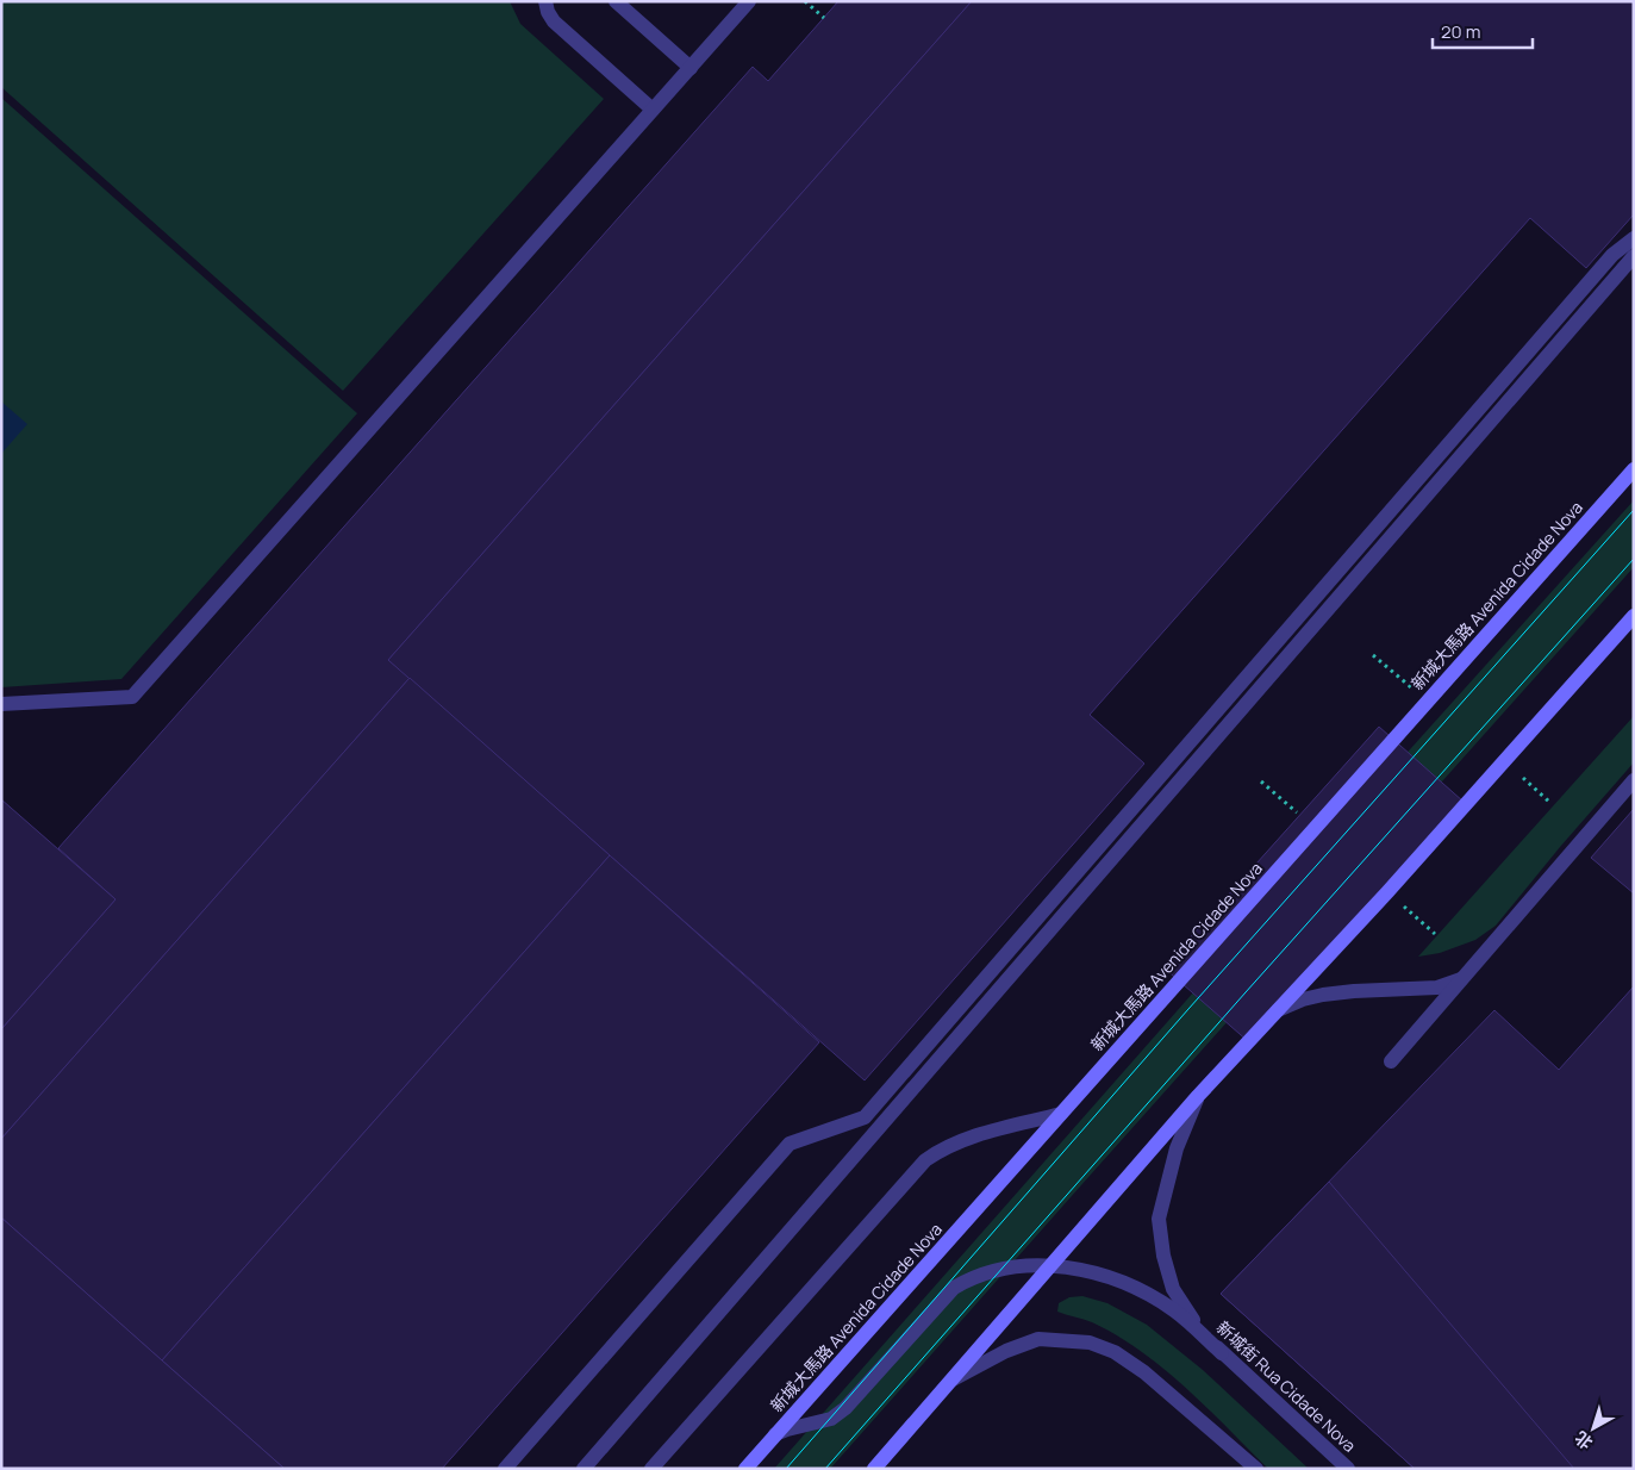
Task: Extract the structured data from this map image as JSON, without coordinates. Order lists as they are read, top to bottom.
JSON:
{
  "streets": {
    "main road": ["新城大馬路 Avenida Cidade Nova"],
    "street": ["新城街 Rua Cidade Nova"]
  },
  "scale_bar": "20 m",
  "north": "bottom left"
}
